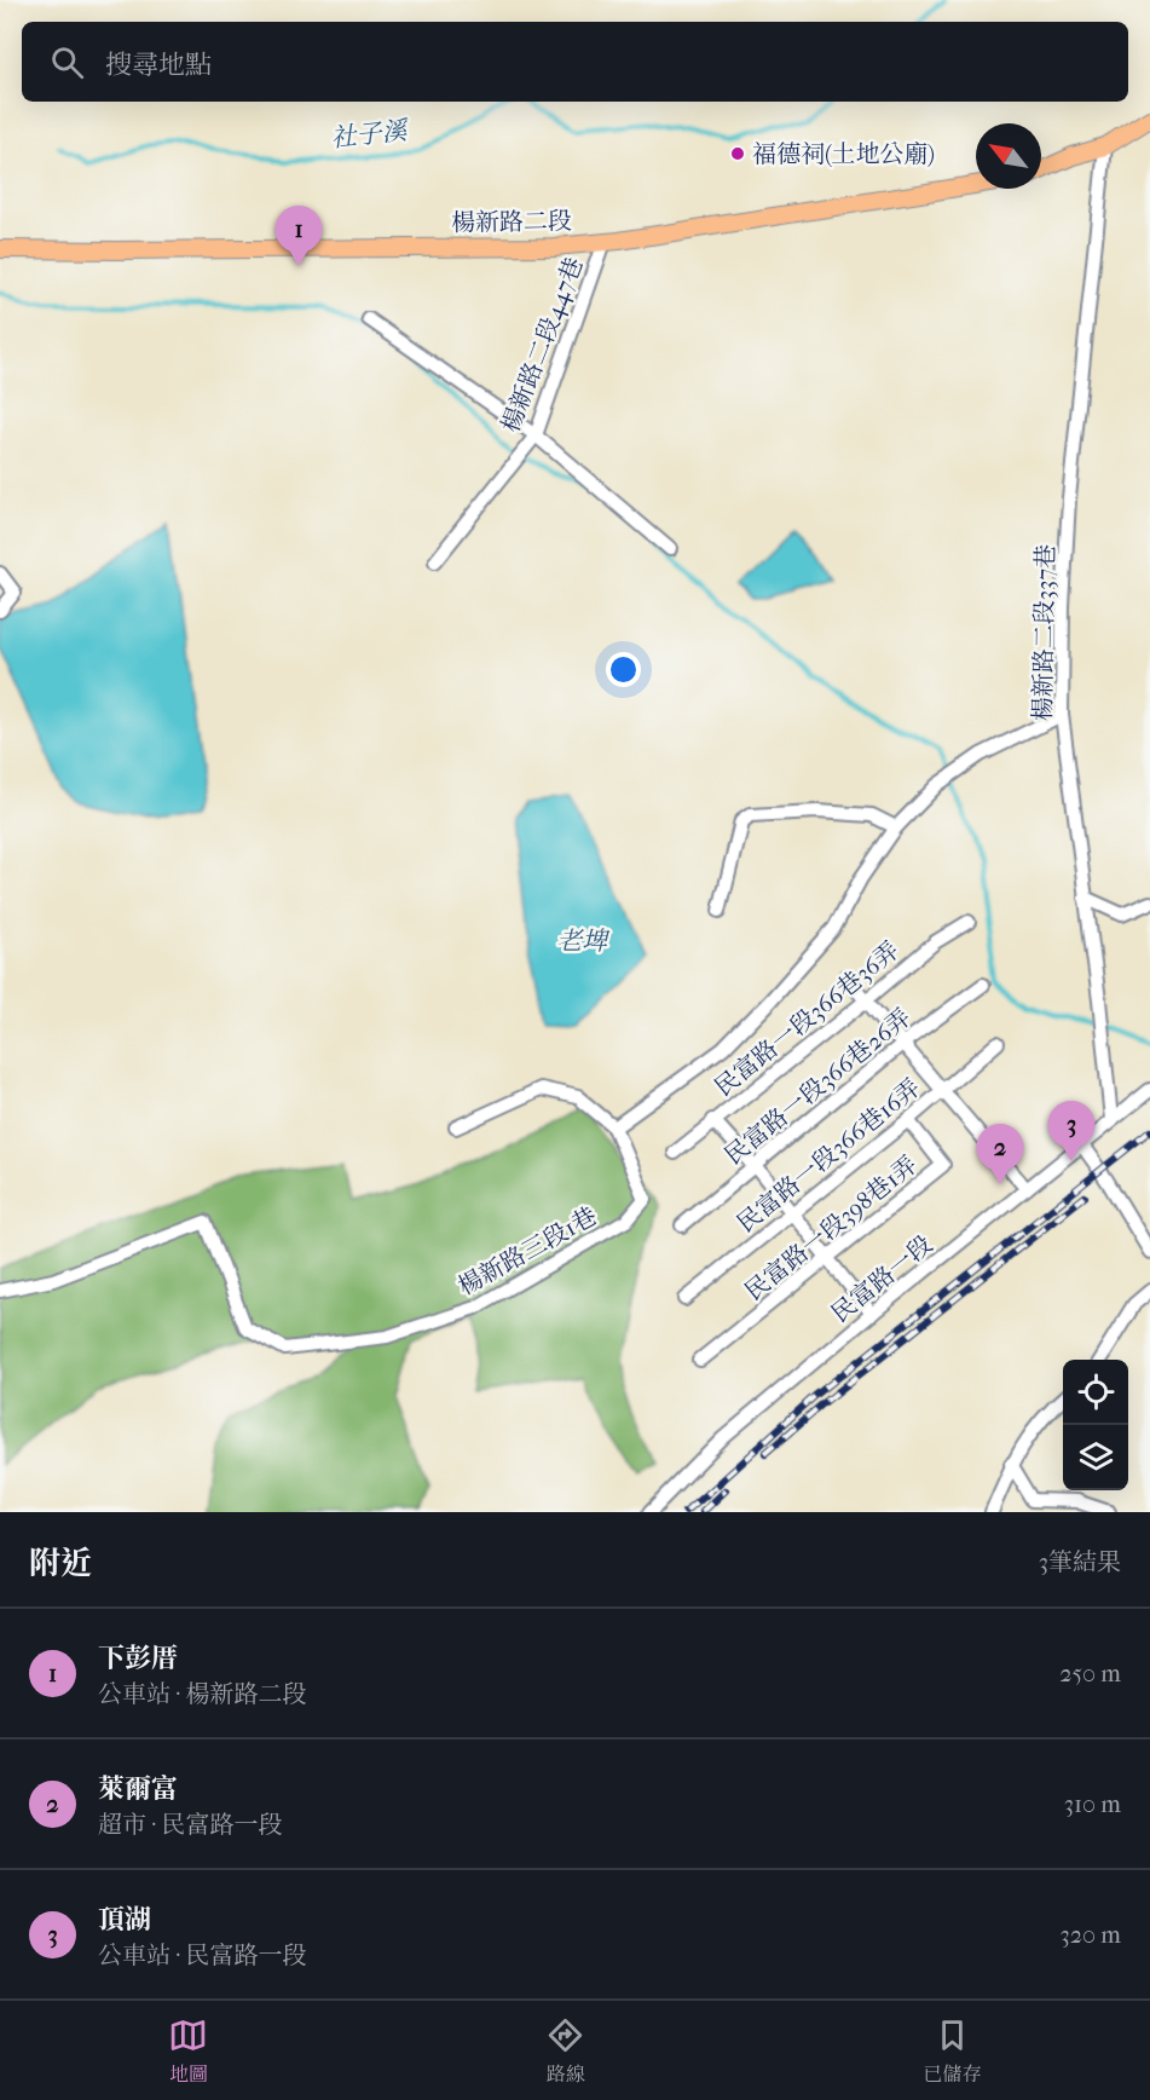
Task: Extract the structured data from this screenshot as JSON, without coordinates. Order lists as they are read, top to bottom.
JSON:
{
  "streets": {
    "main road": ["楊新路二段"],
    "street": [
      "楊新路二段447巷",
      "楊新路二段337巷",
      "民富路一段366巷36弄",
      "民富路一段366巷26弄",
      "民富路一段366巷16弄",
      "民富路一段398巷1弄",
      "楊新路三段1巷",
      "民富路一段"
    ]
  },
  "crossings": [
    ["楊新路二段", "楊新路二段447巷"],
    ["楊新路二段337巷", "民富路一段"],
    ["民富路一段366巷16弄", "民富路一段398巷1弄"]
  ],
  "water": ["社子溪", "老埤"],
  "places": ["福德祠(土地公廟)"],
  "north": "top left",
  "page": {
    "search": "搜尋地點",
    "pins": ["1", "3", "2"],
    "heading": ["附近", "3筆結果"],
    "list": [
      {
        "mark": "1",
        "name": "下彭厝",
        "note": "公車站 · 楊新路二段",
        "value": "250 m"
      },
      {
        "mark": "2",
        "name": "萊爾富",
        "note": "超市 · 民富路一段",
        "value": "310 m"
      },
      {
        "mark": "3",
        "name": "頂湖",
        "note": "公車站 · 民富路一段",
        "value": "320 m"
      }
    ],
    "nav": ["地圖", "路線", "已儲存"]
  }
}
